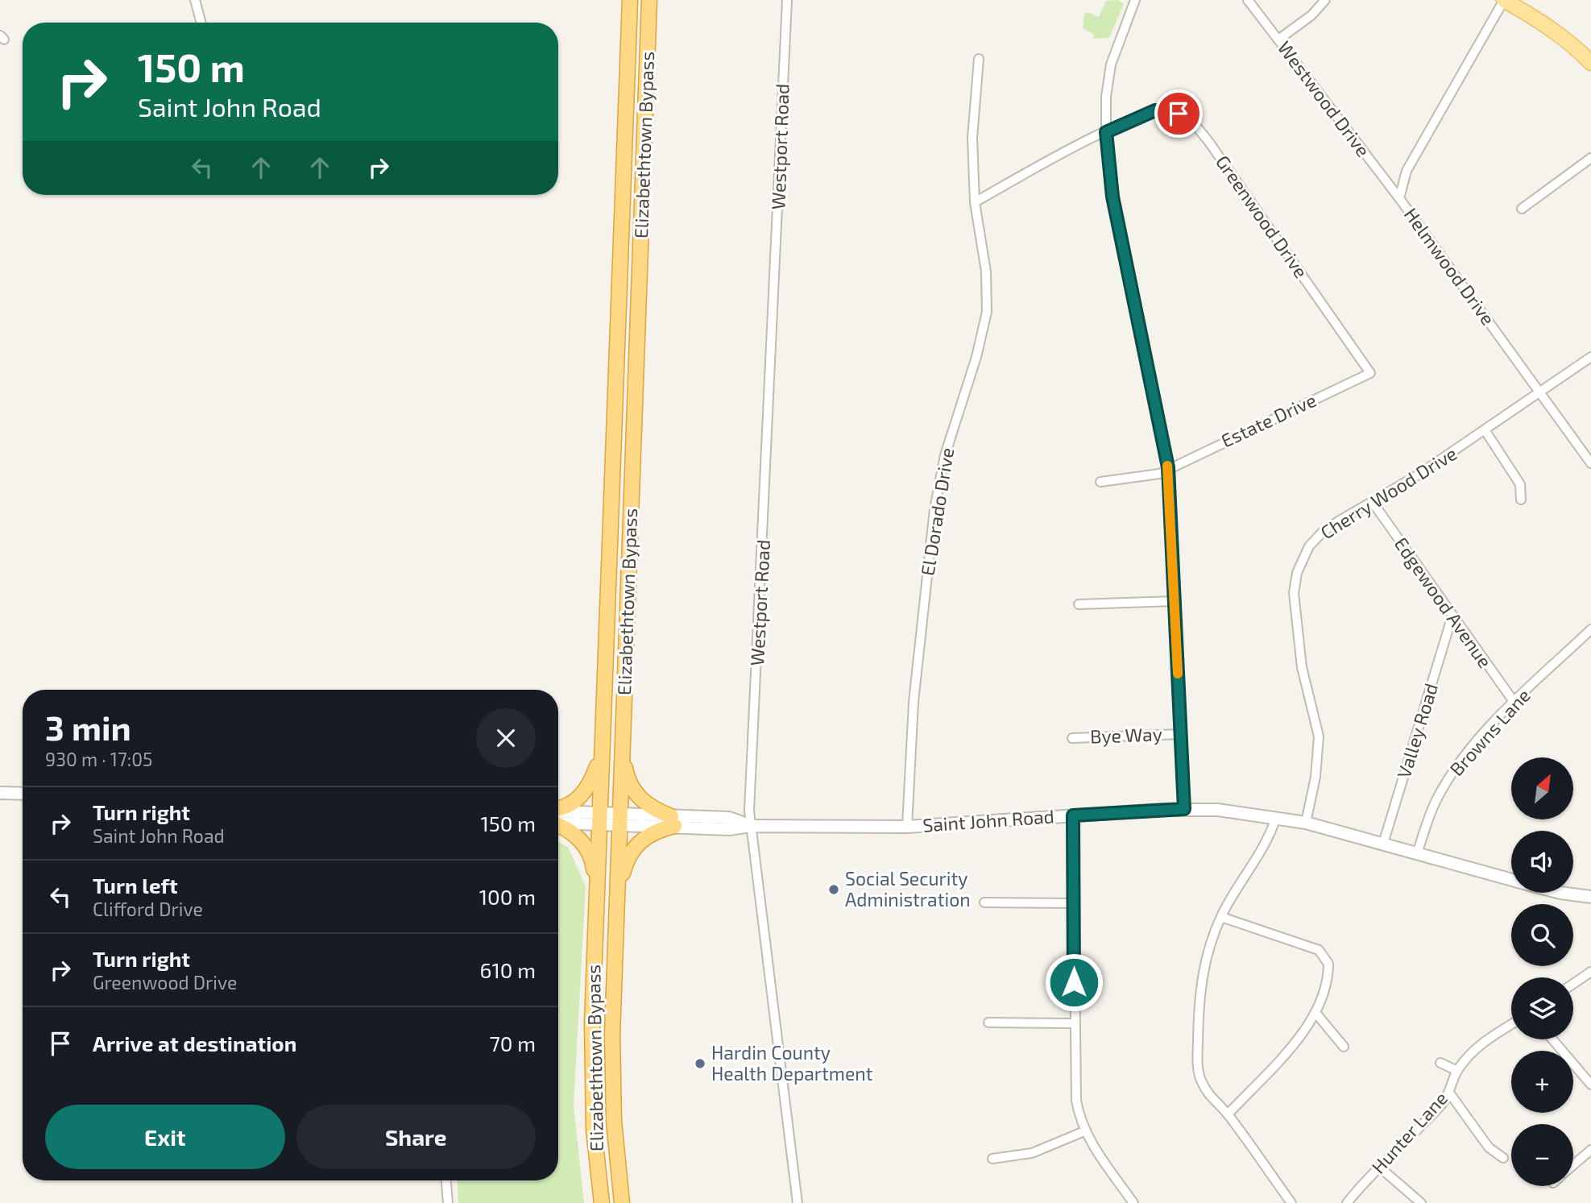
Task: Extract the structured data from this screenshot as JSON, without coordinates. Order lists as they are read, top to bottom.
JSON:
{
  "streets": {
    "highway": ["Elizabethtown Bypass"],
    "street": [
      "Westwood Drive",
      "Westport Road",
      "Greenwood Drive",
      "Helmwood Drive",
      "Estate Drive",
      "Cherry Wood Drive",
      "El Dorado Drive",
      "Edgewood Avenue",
      "Valley Road",
      "Browns Lane",
      "Bye Way",
      "Saint John Road",
      "Hunter Lane"
    ]
  },
  "crossings": [
    ["Westwood Drive", "Helmwood Drive"],
    ["Elizabethtown Bypass", "Saint John Road"],
    ["Westport Road", "Saint John Road"],
    ["Greenwood Drive", "Estate Drive"],
    ["Greenwood Drive", "El Dorado Drive"],
    ["Helmwood Drive", "Cherry Wood Drive"],
    ["Cherry Wood Drive", "Edgewood Avenue"],
    ["Cherry Wood Drive", "Saint John Road"],
    ["El Dorado Drive", "Saint John Road"],
    ["Edgewood Avenue", "Valley Road"],
    ["Edgewood Avenue", "Browns Lane"],
    ["Valley Road", "Saint John Road"],
    ["Browns Lane", "Saint John Road"]
  ],
  "places": ["Social Security Administration", "Hardin County Health Department"],
  "north": "top right",
  "page": {
    "turn": ["150 m", "Saint John Road"],
    "heading": ["3 min", "930 m · 17:05"],
    "map_buttons": ["+", "−"],
    "list": [
      {
        "name": "Turn right",
        "note": "Saint John Road",
        "value": "150 m"
      },
      {
        "name": "Turn left",
        "note": "Clifford Drive",
        "value": "100 m"
      },
      {
        "name": "Turn right",
        "note": "Greenwood Drive",
        "value": "610 m"
      },
      {
        "name": "Arrive at destination",
        "value": "70 m"
      }
    ],
    "buttons": ["Exit", "Share"]
  }
}
